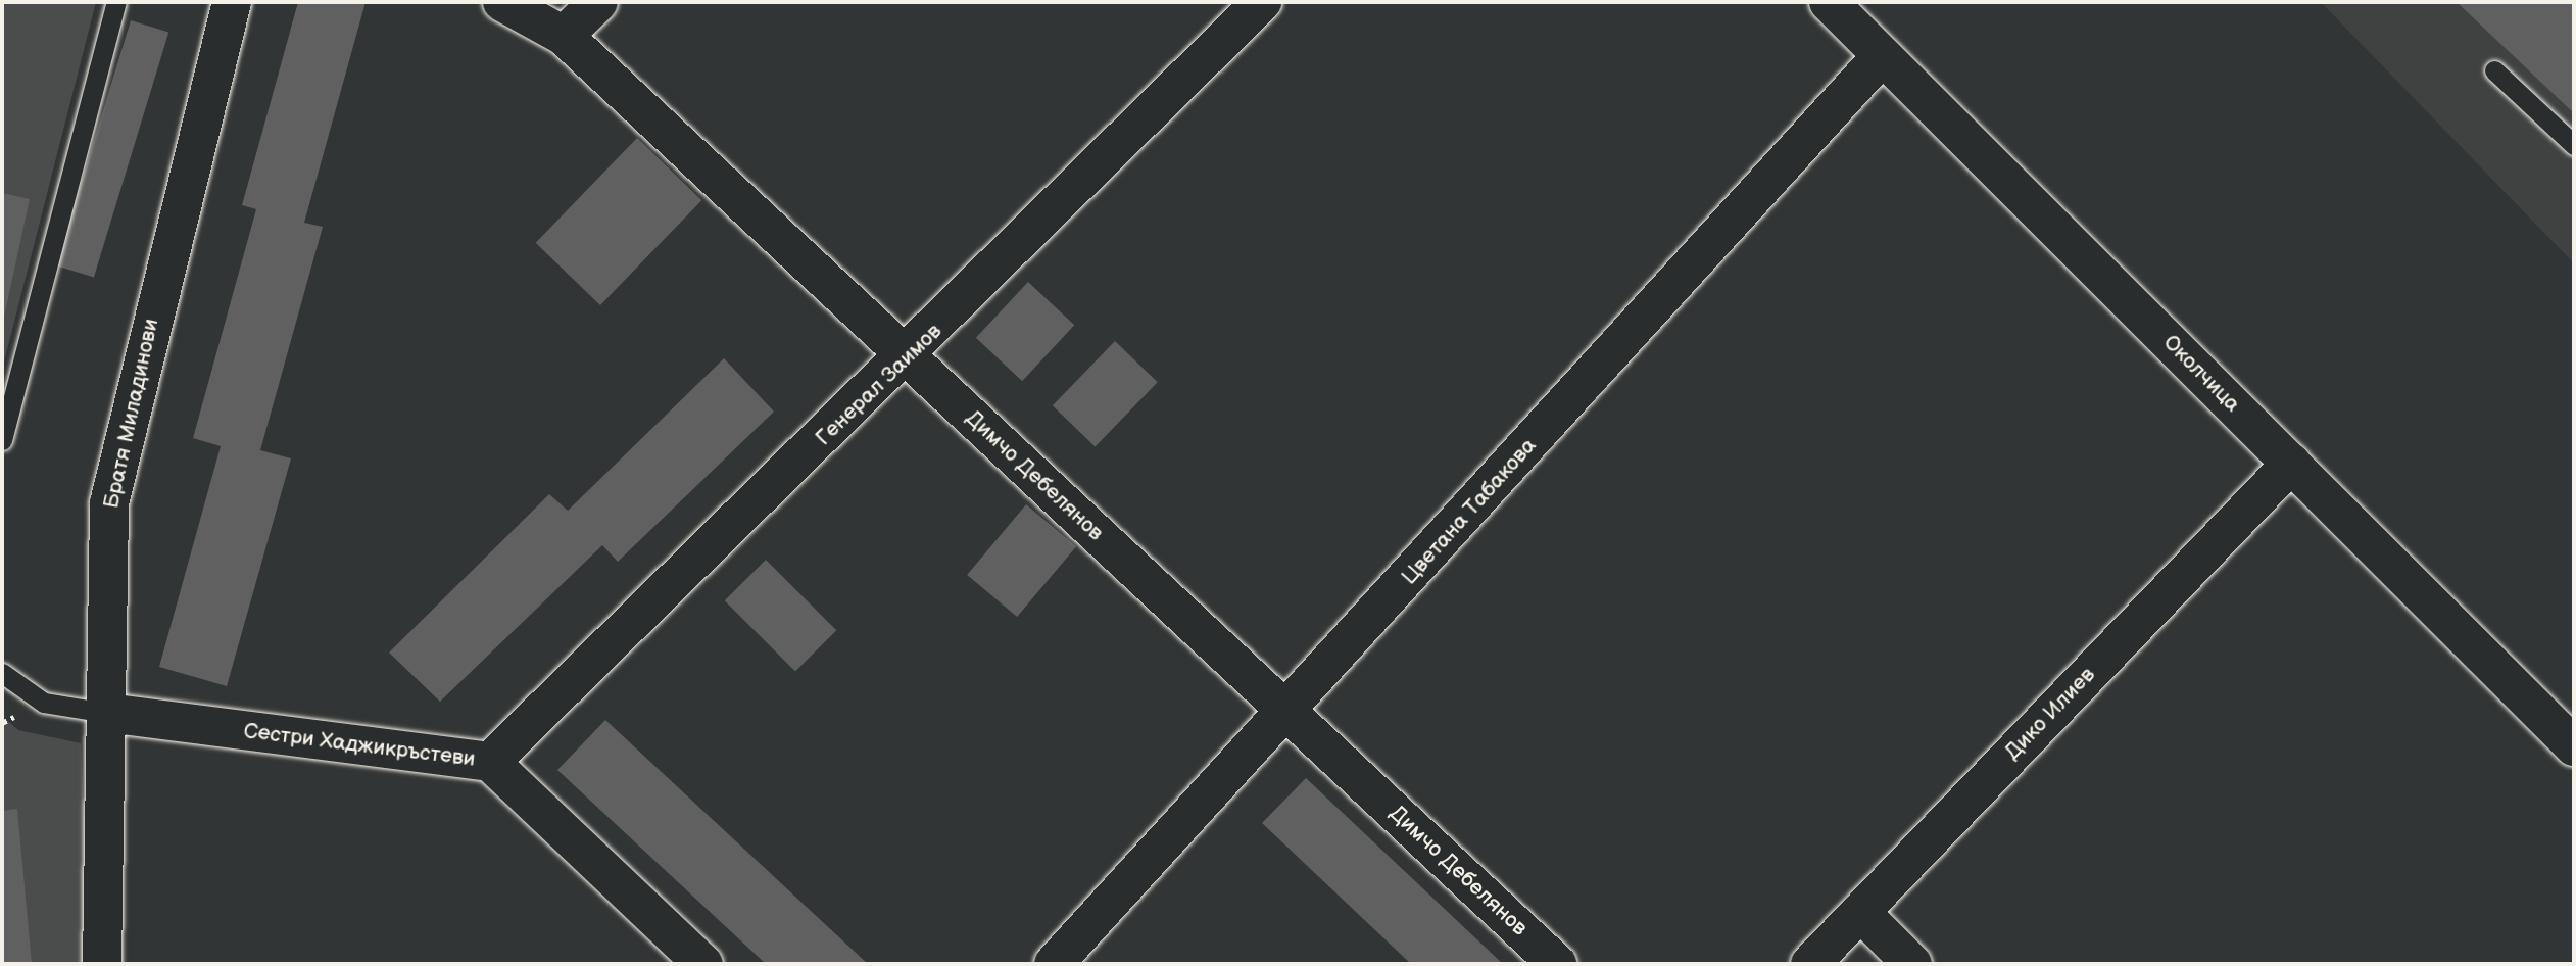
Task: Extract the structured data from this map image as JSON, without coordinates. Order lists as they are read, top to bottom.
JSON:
{
  "streets": {
    "street": [
      "Околчица",
      "Генерал Заимов",
      "Братя Миладинови",
      "Димчо Дебелянов",
      "Цветана Табакова",
      "Дико Илиев",
      "Сестри Хаджикръстеви"
    ]
  },
  "crossings": [
    ["Околчица", "Цветана Табакова"],
    ["Околчица", "Дико Илиев"],
    ["Генерал Заимов", "Димчо Дебелянов"],
    ["Генерал Заимов", "Сестри Хаджикръстеви"],
    ["Братя Миладинови", "Сестри Хаджикръстеви"],
    ["Димчо Дебелянов", "Цветана Табакова"]
  ]
}
